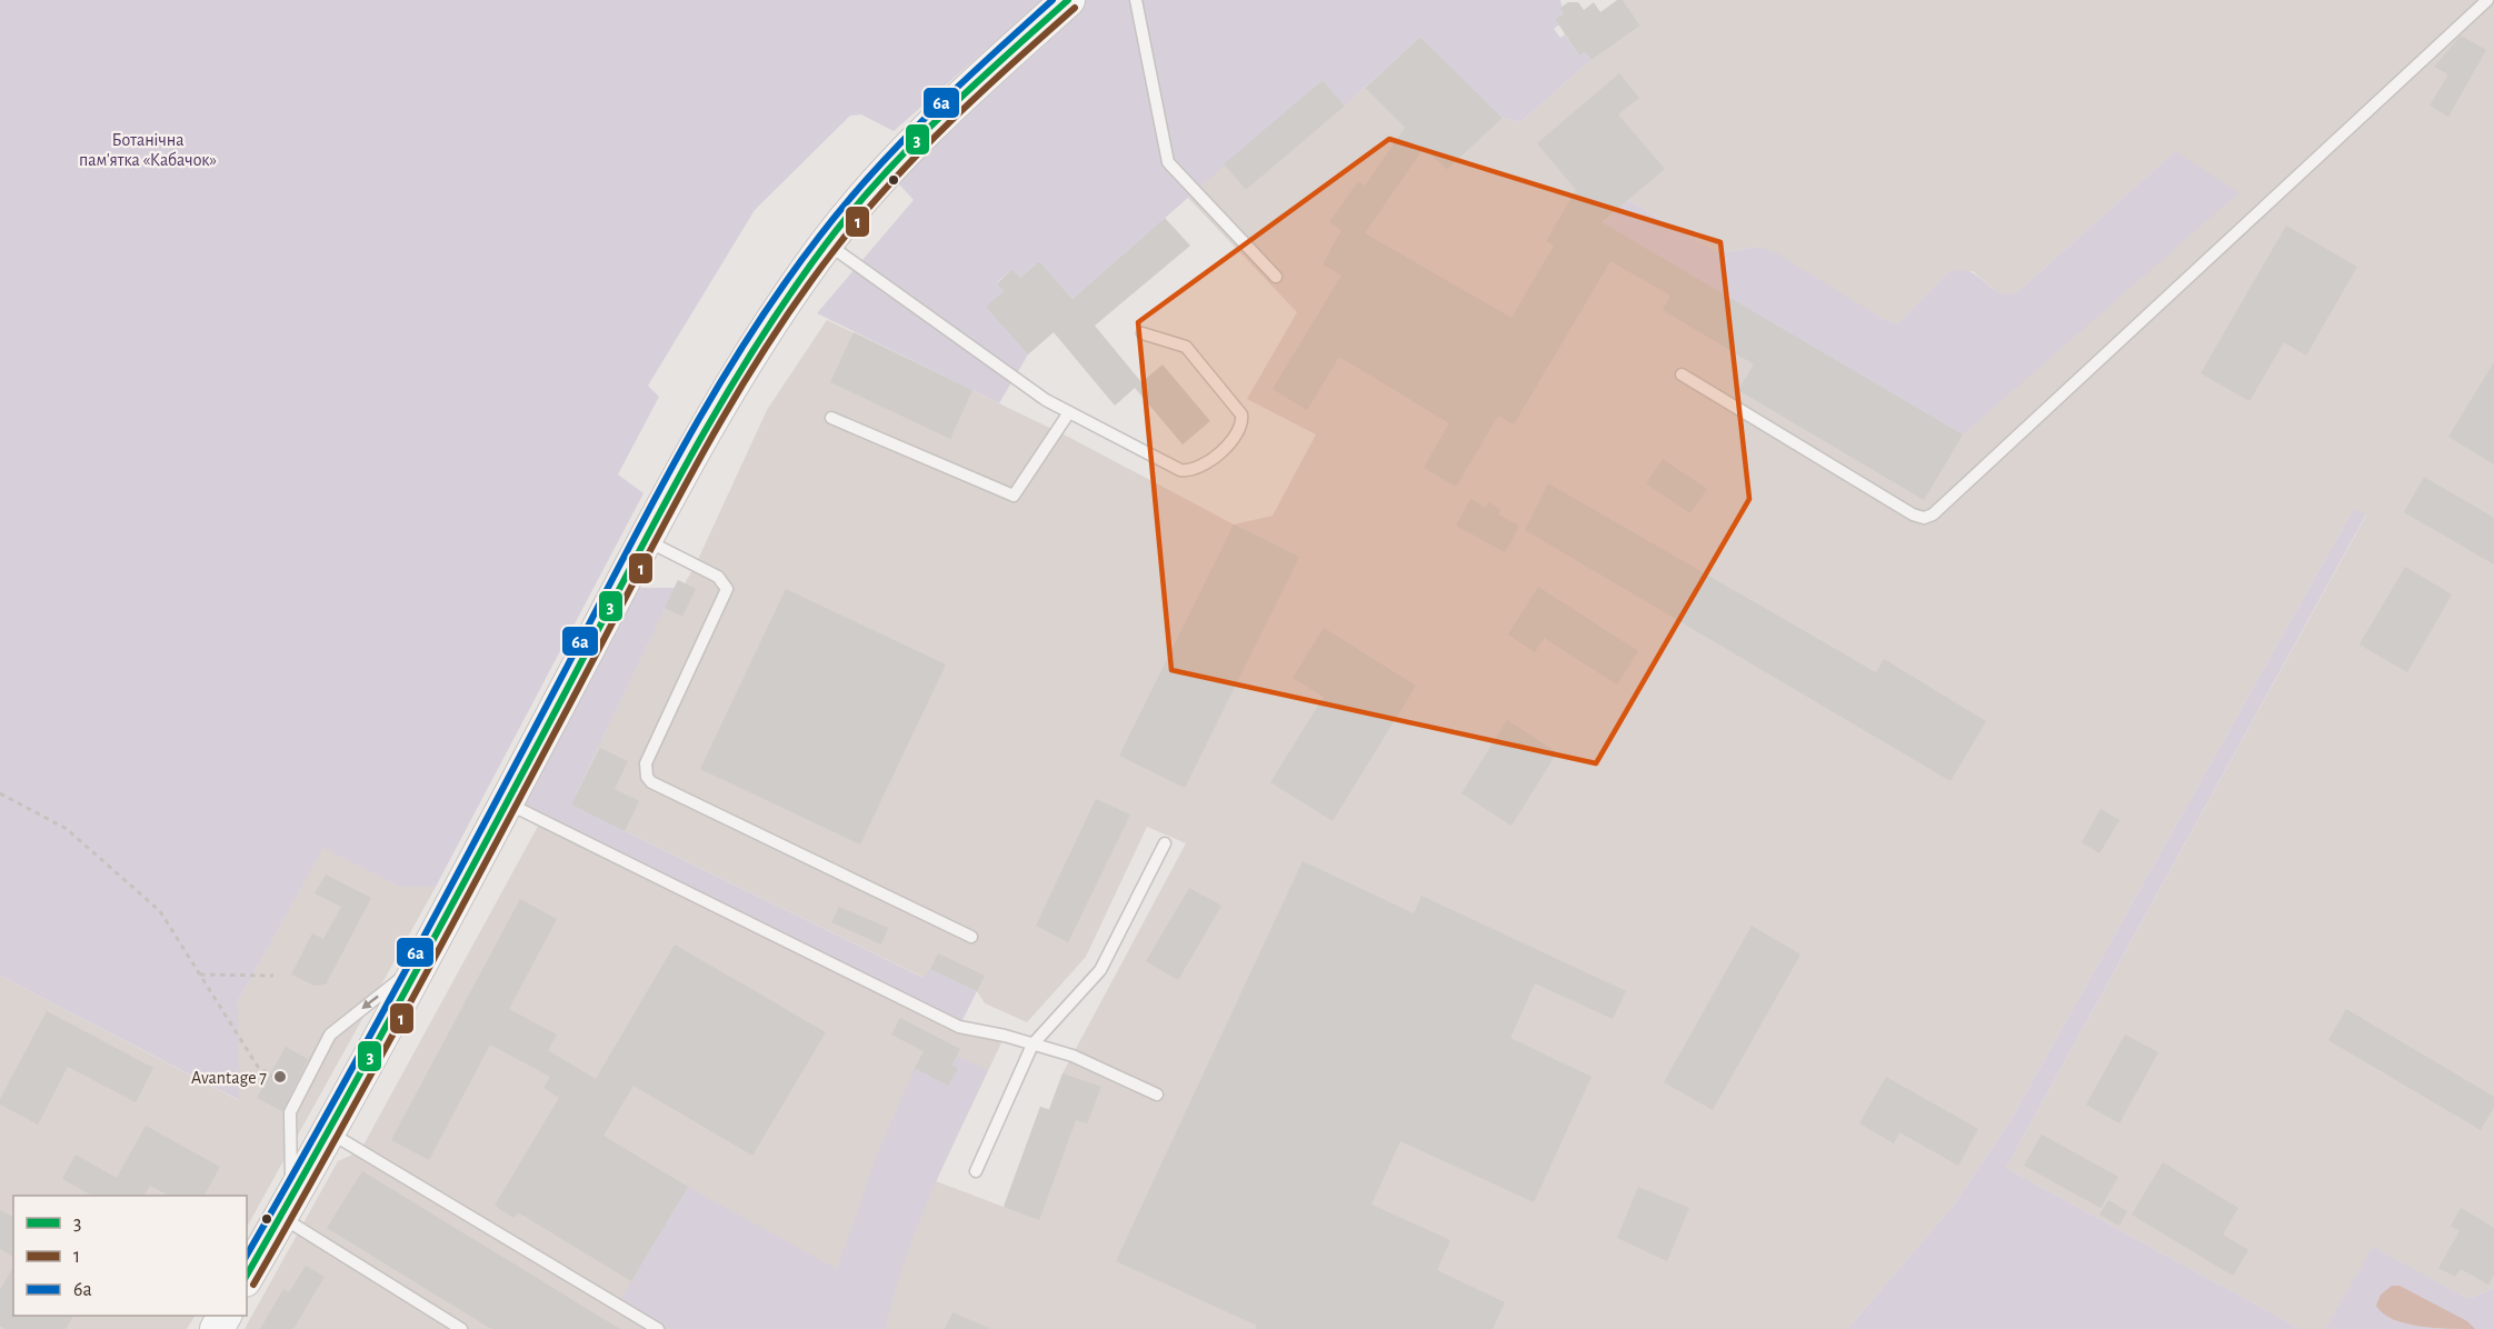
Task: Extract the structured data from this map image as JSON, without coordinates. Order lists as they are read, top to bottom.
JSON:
{
  "parks": ["Ботанічна пам'ятка «Кабачок»"],
  "places": ["Avantage 7"],
  "lines": ["transit line 3", "transit line 6а", "transit line 1"],
  "legend": ["3", "1", "6а"]
}
